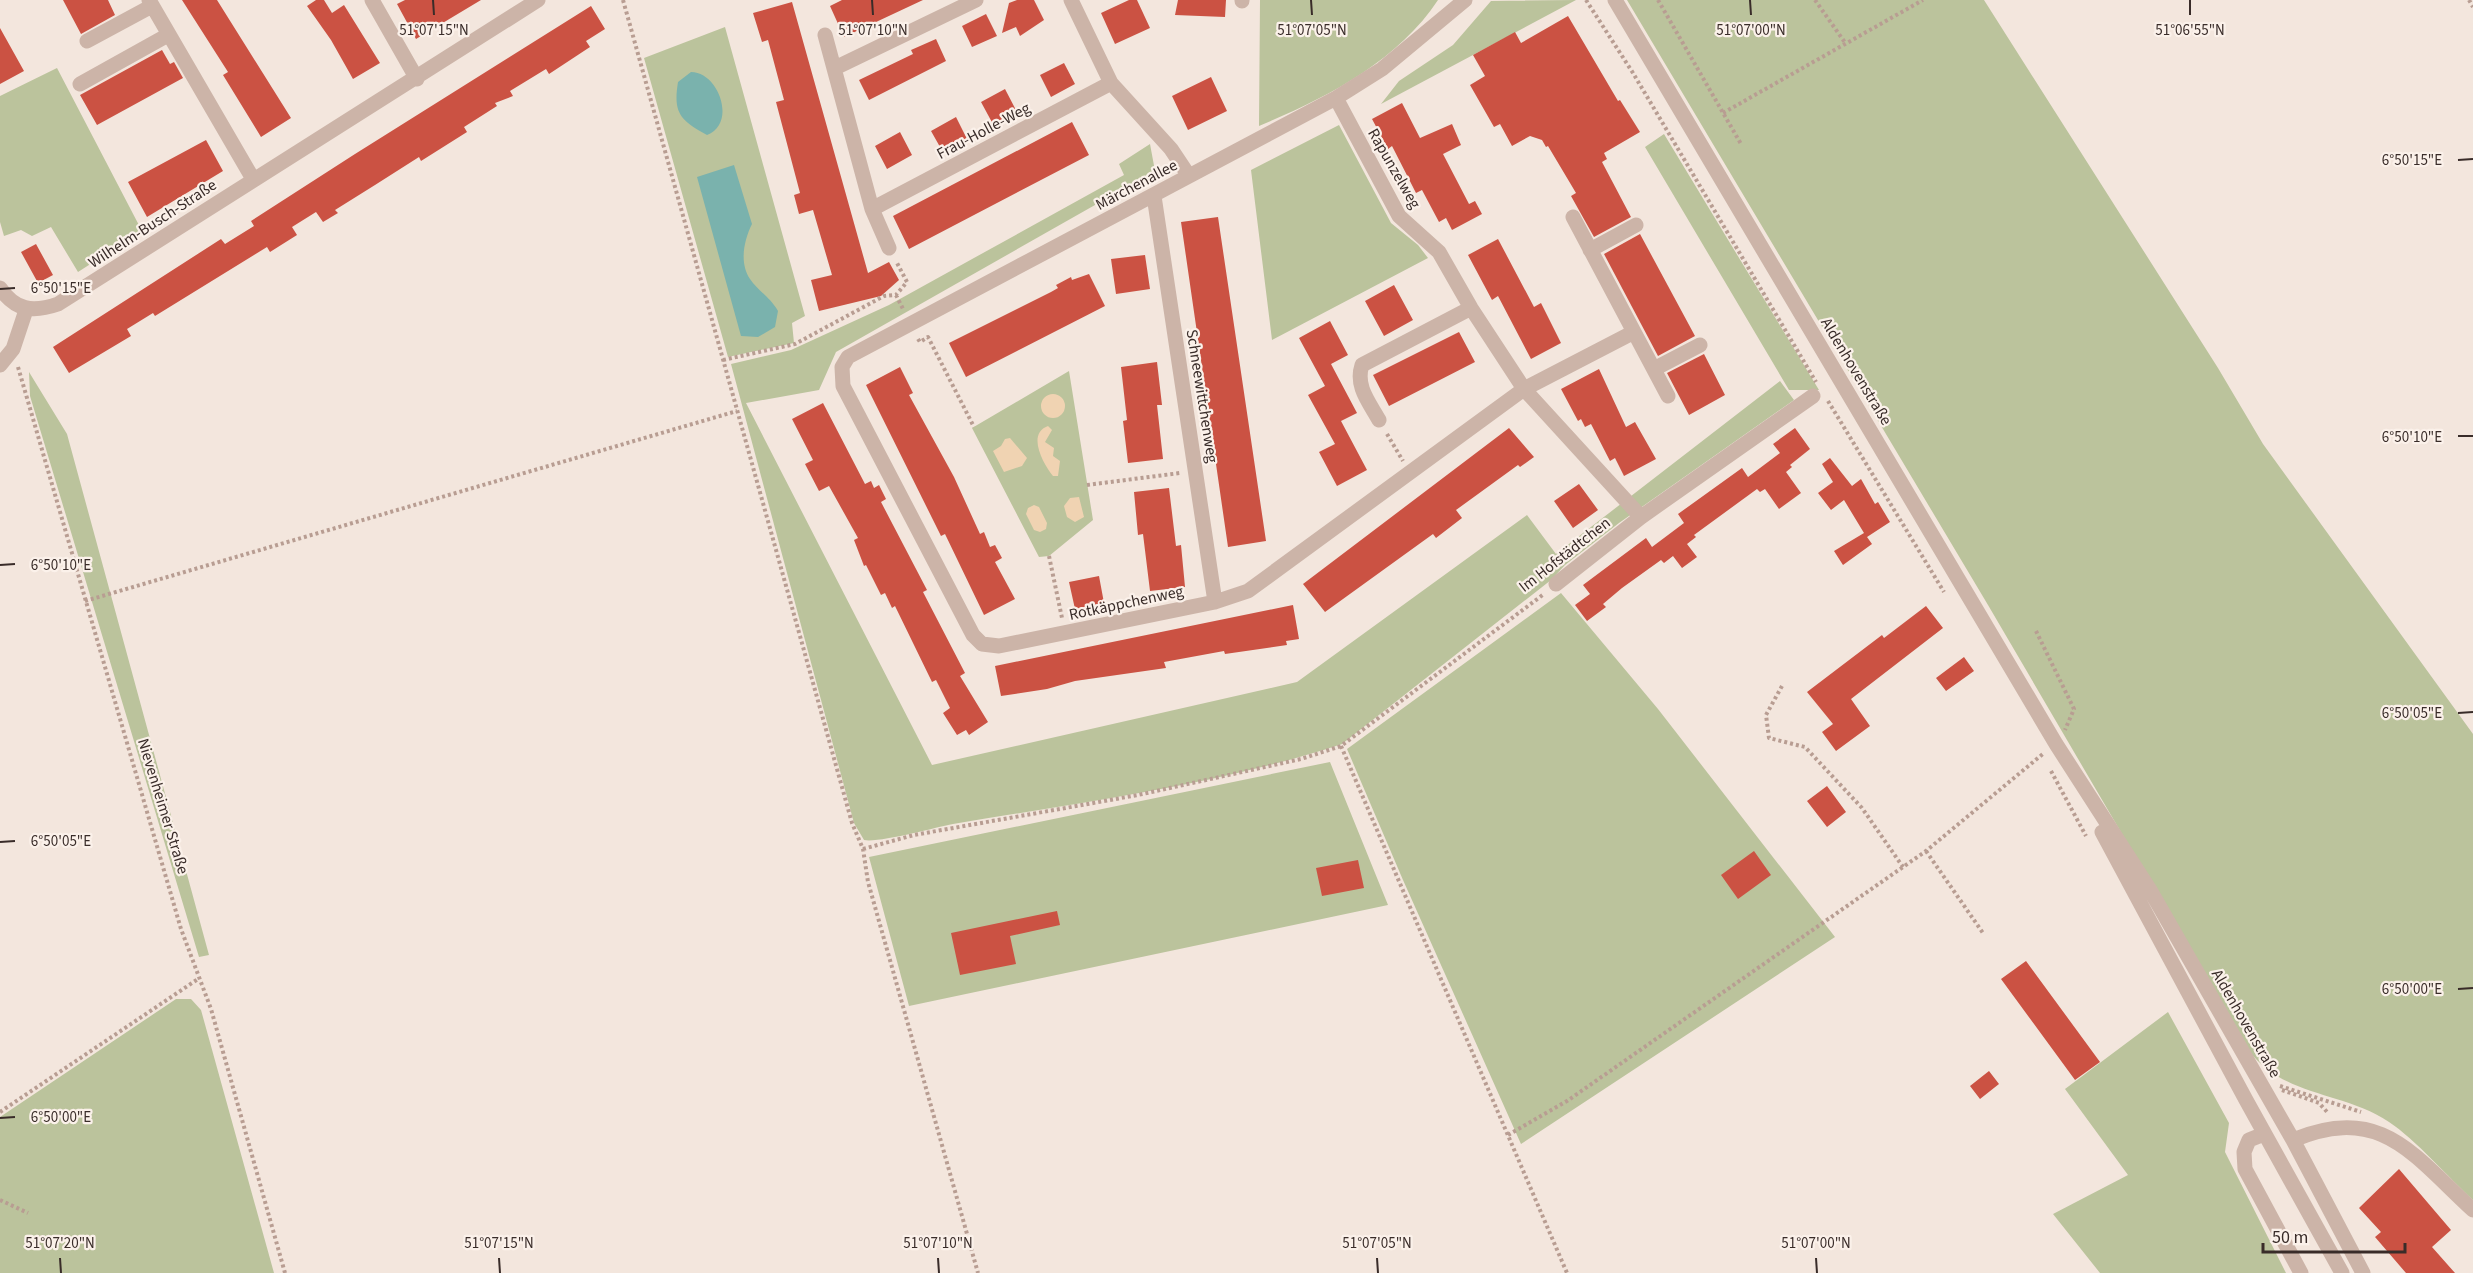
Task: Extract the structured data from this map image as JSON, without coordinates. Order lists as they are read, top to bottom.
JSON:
{
  "streets": {
    "street": [
      "Frau-Holle-Weg",
      "Rapunzelweg",
      "Märchenallee",
      "Wilhelm-Busch-Straße",
      "Aldenhovenstraße",
      "Schneewittchenweg",
      "Im Hofstädtchen",
      "Rotkäppchenweg"
    ],
    "path": ["Nievenheimer Straße"]
  },
  "crossings": [
    ["Rapunzelweg", "Märchenallee"],
    ["Rapunzelweg", "Im Hofstädtchen"],
    ["Rapunzelweg", "Rotkäppchenweg"],
    ["Märchenallee", "Schneewittchenweg"],
    ["Märchenallee", "Rotkäppchenweg"],
    ["Schneewittchenweg", "Rotkäppchenweg"]
  ],
  "scale_bar": "50 m",
  "coordinates": [
    "51°07'15\"N",
    "51°07'10\"N",
    "51°07'05\"N",
    "51°07'00\"N",
    "51°06'55\"N",
    "6°50'15\"E",
    "6°50'10\"E",
    "6°50'05\"E",
    "6°50'00\"E",
    "51°07'20\"N"
  ]
}
